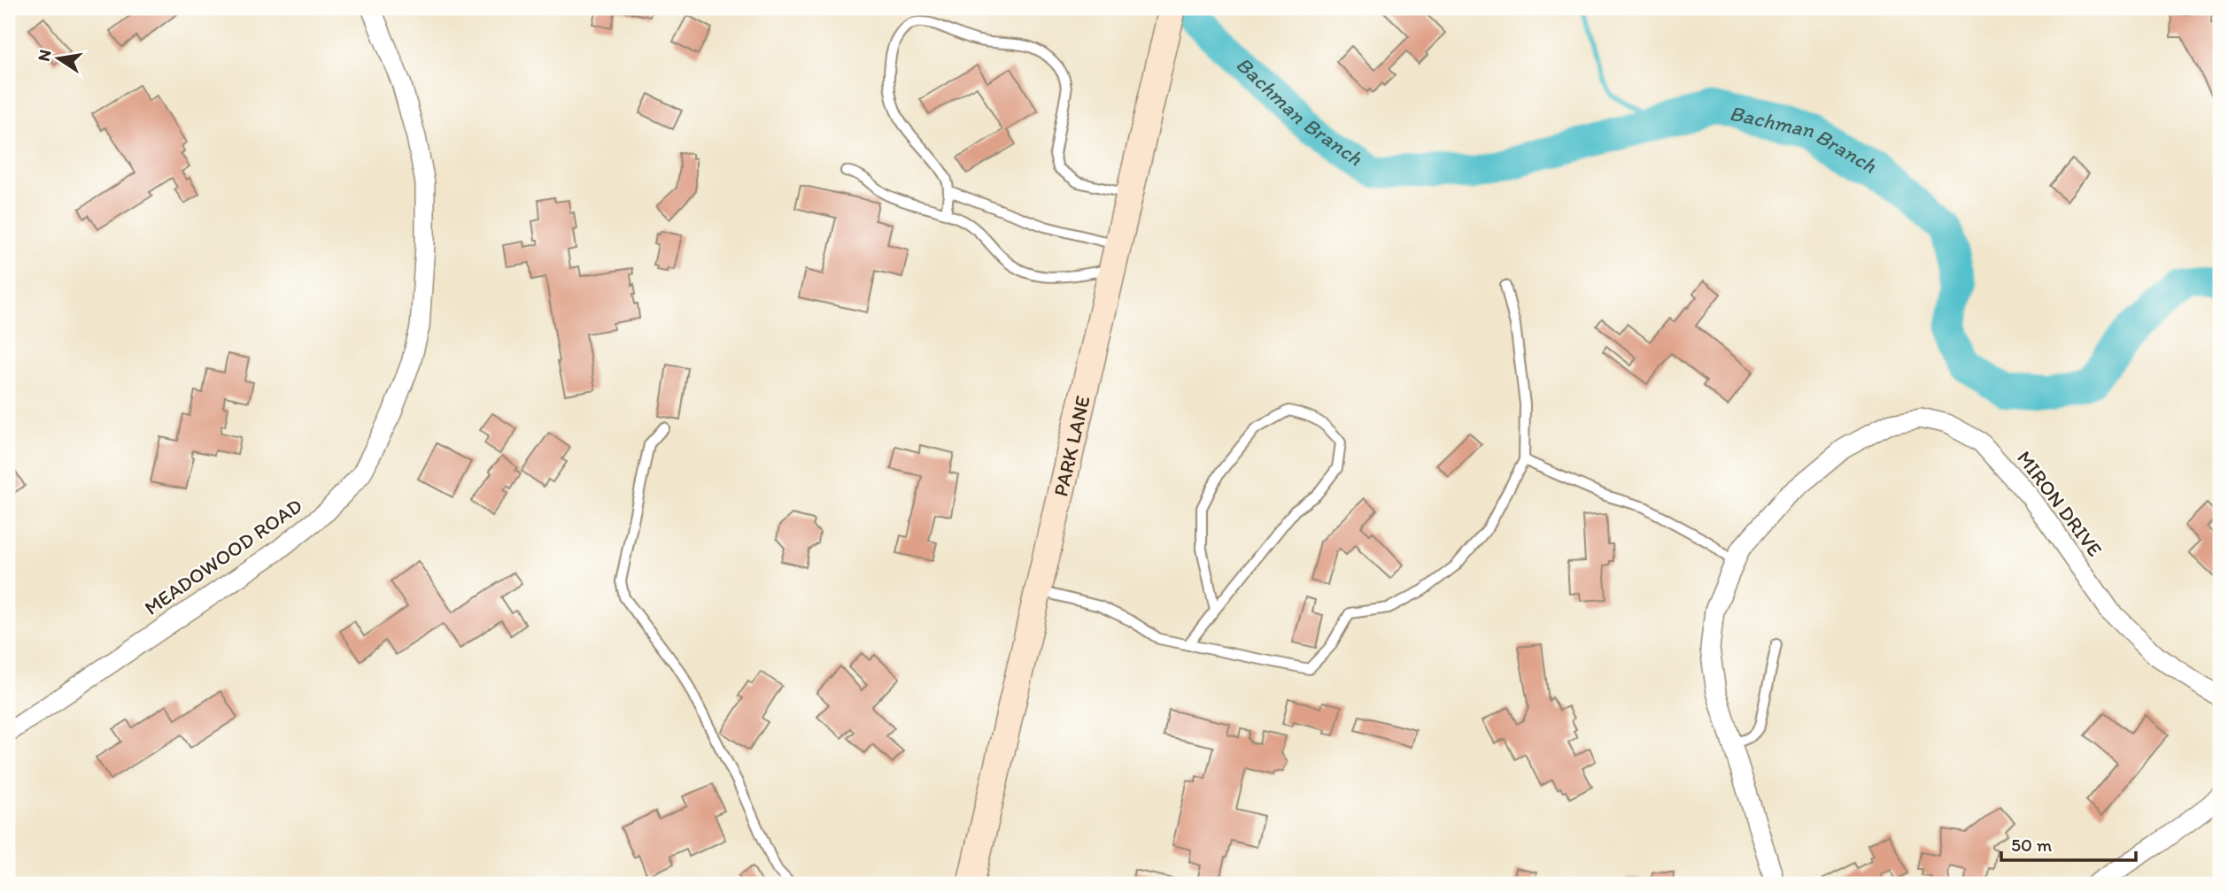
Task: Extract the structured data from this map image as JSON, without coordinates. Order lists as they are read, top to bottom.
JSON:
{
  "streets": {
    "street": ["PARK LANE", "MIRON DRIVE", "MEADOWOOD ROAD"]
  },
  "water": ["Bachman Branch"],
  "scale_bar": "50 m",
  "north": "left"
}
